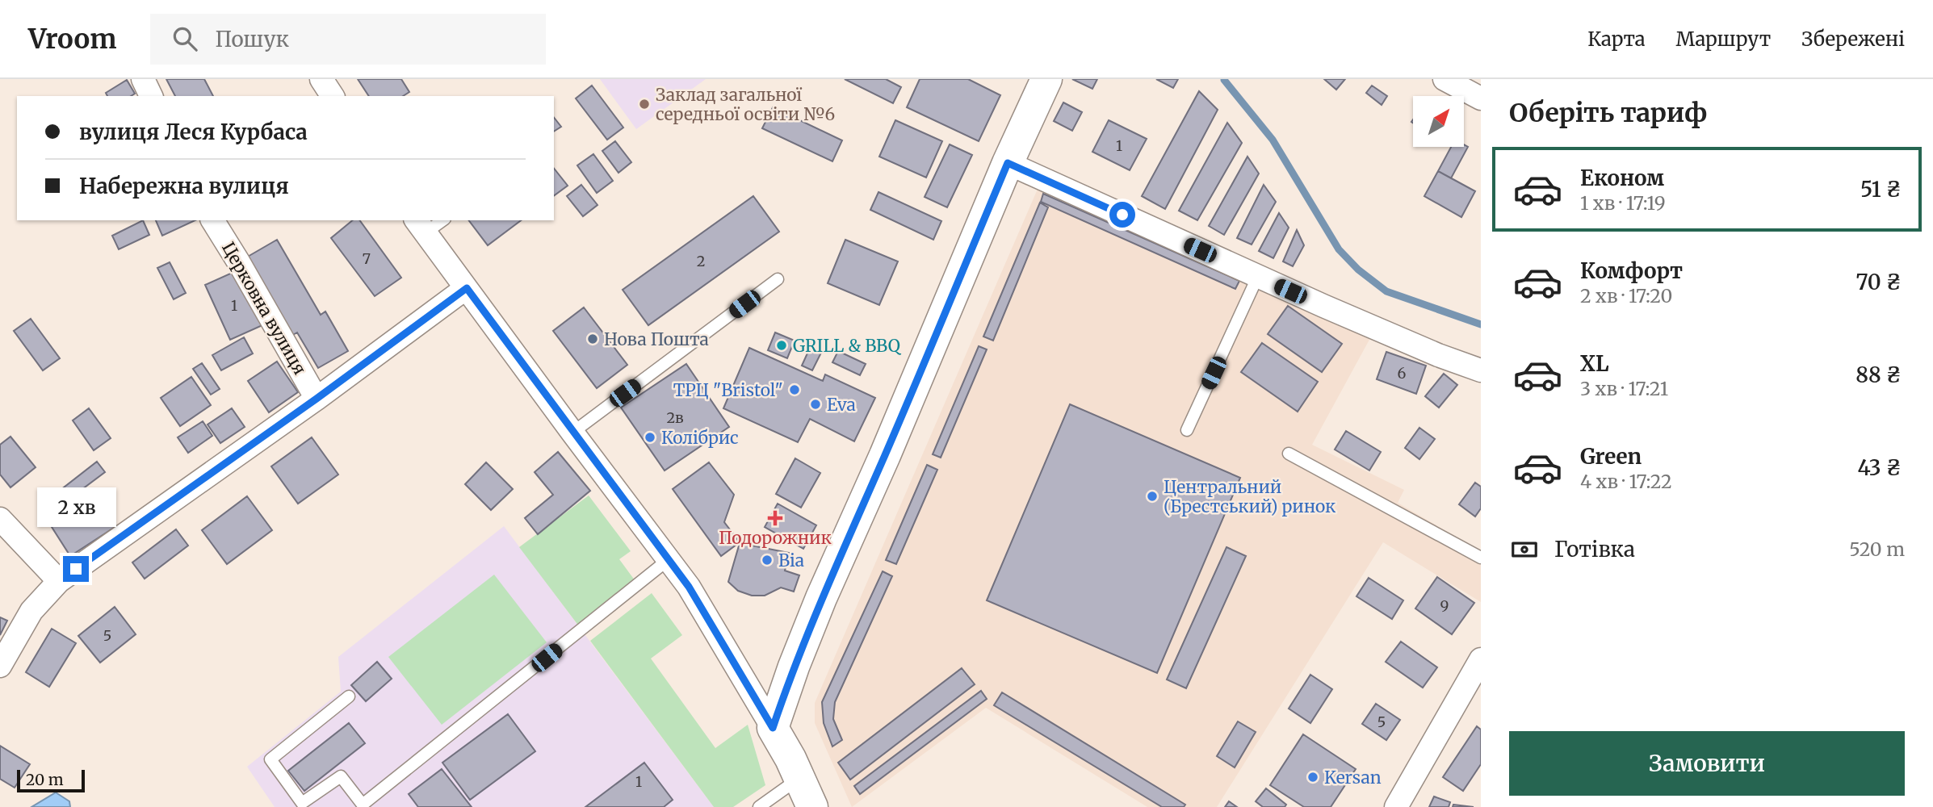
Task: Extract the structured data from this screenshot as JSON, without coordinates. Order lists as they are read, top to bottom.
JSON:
{
  "streets": {
    "street": ["Церковна вулиця"]
  },
  "places": {
    "other": [
      "Заклад загальної середньої освіти №6",
      "Нова Пошта",
      "GRILL & BBQ",
      "ТРЦ \"Bristol\"",
      "Eva",
      "Колібрис",
      "Центральний (Брестський) ринок",
      "Віа",
      "Kersan"
    ],
    "health": ["Подорожник"]
  },
  "house_numbers": [
    "1",
    "7",
    "2",
    "1",
    "6",
    "2в",
    "9",
    "5",
    "5",
    "1"
  ],
  "scale_bar": "20 m",
  "north": "top right",
  "page": {
    "header": "Vroom",
    "search": "Пошук",
    "nav": ["Карта", "Маршрут", "Збережені"],
    "heading": "Оберіть тариф",
    "banner": ["вулиця Леся Курбаса", "Набережна вулиця"],
    "list": [
      {
        "name": "Економ",
        "note": "1 хв · 17:19",
        "value": "51 ₴"
      },
      {
        "name": "Комфорт",
        "note": "2 хв · 17:20",
        "value": "70 ₴"
      },
      {
        "name": "XL",
        "note": "3 хв · 17:21",
        "value": "88 ₴"
      },
      {
        "name": "Green",
        "note": "4 хв · 17:22",
        "value": "43 ₴"
      }
    ],
    "bubble": "2 хв",
    "pay": ["Готівка", "520 m"],
    "buttons": "Замовити",
    "scale": "20 m"
  }
}
